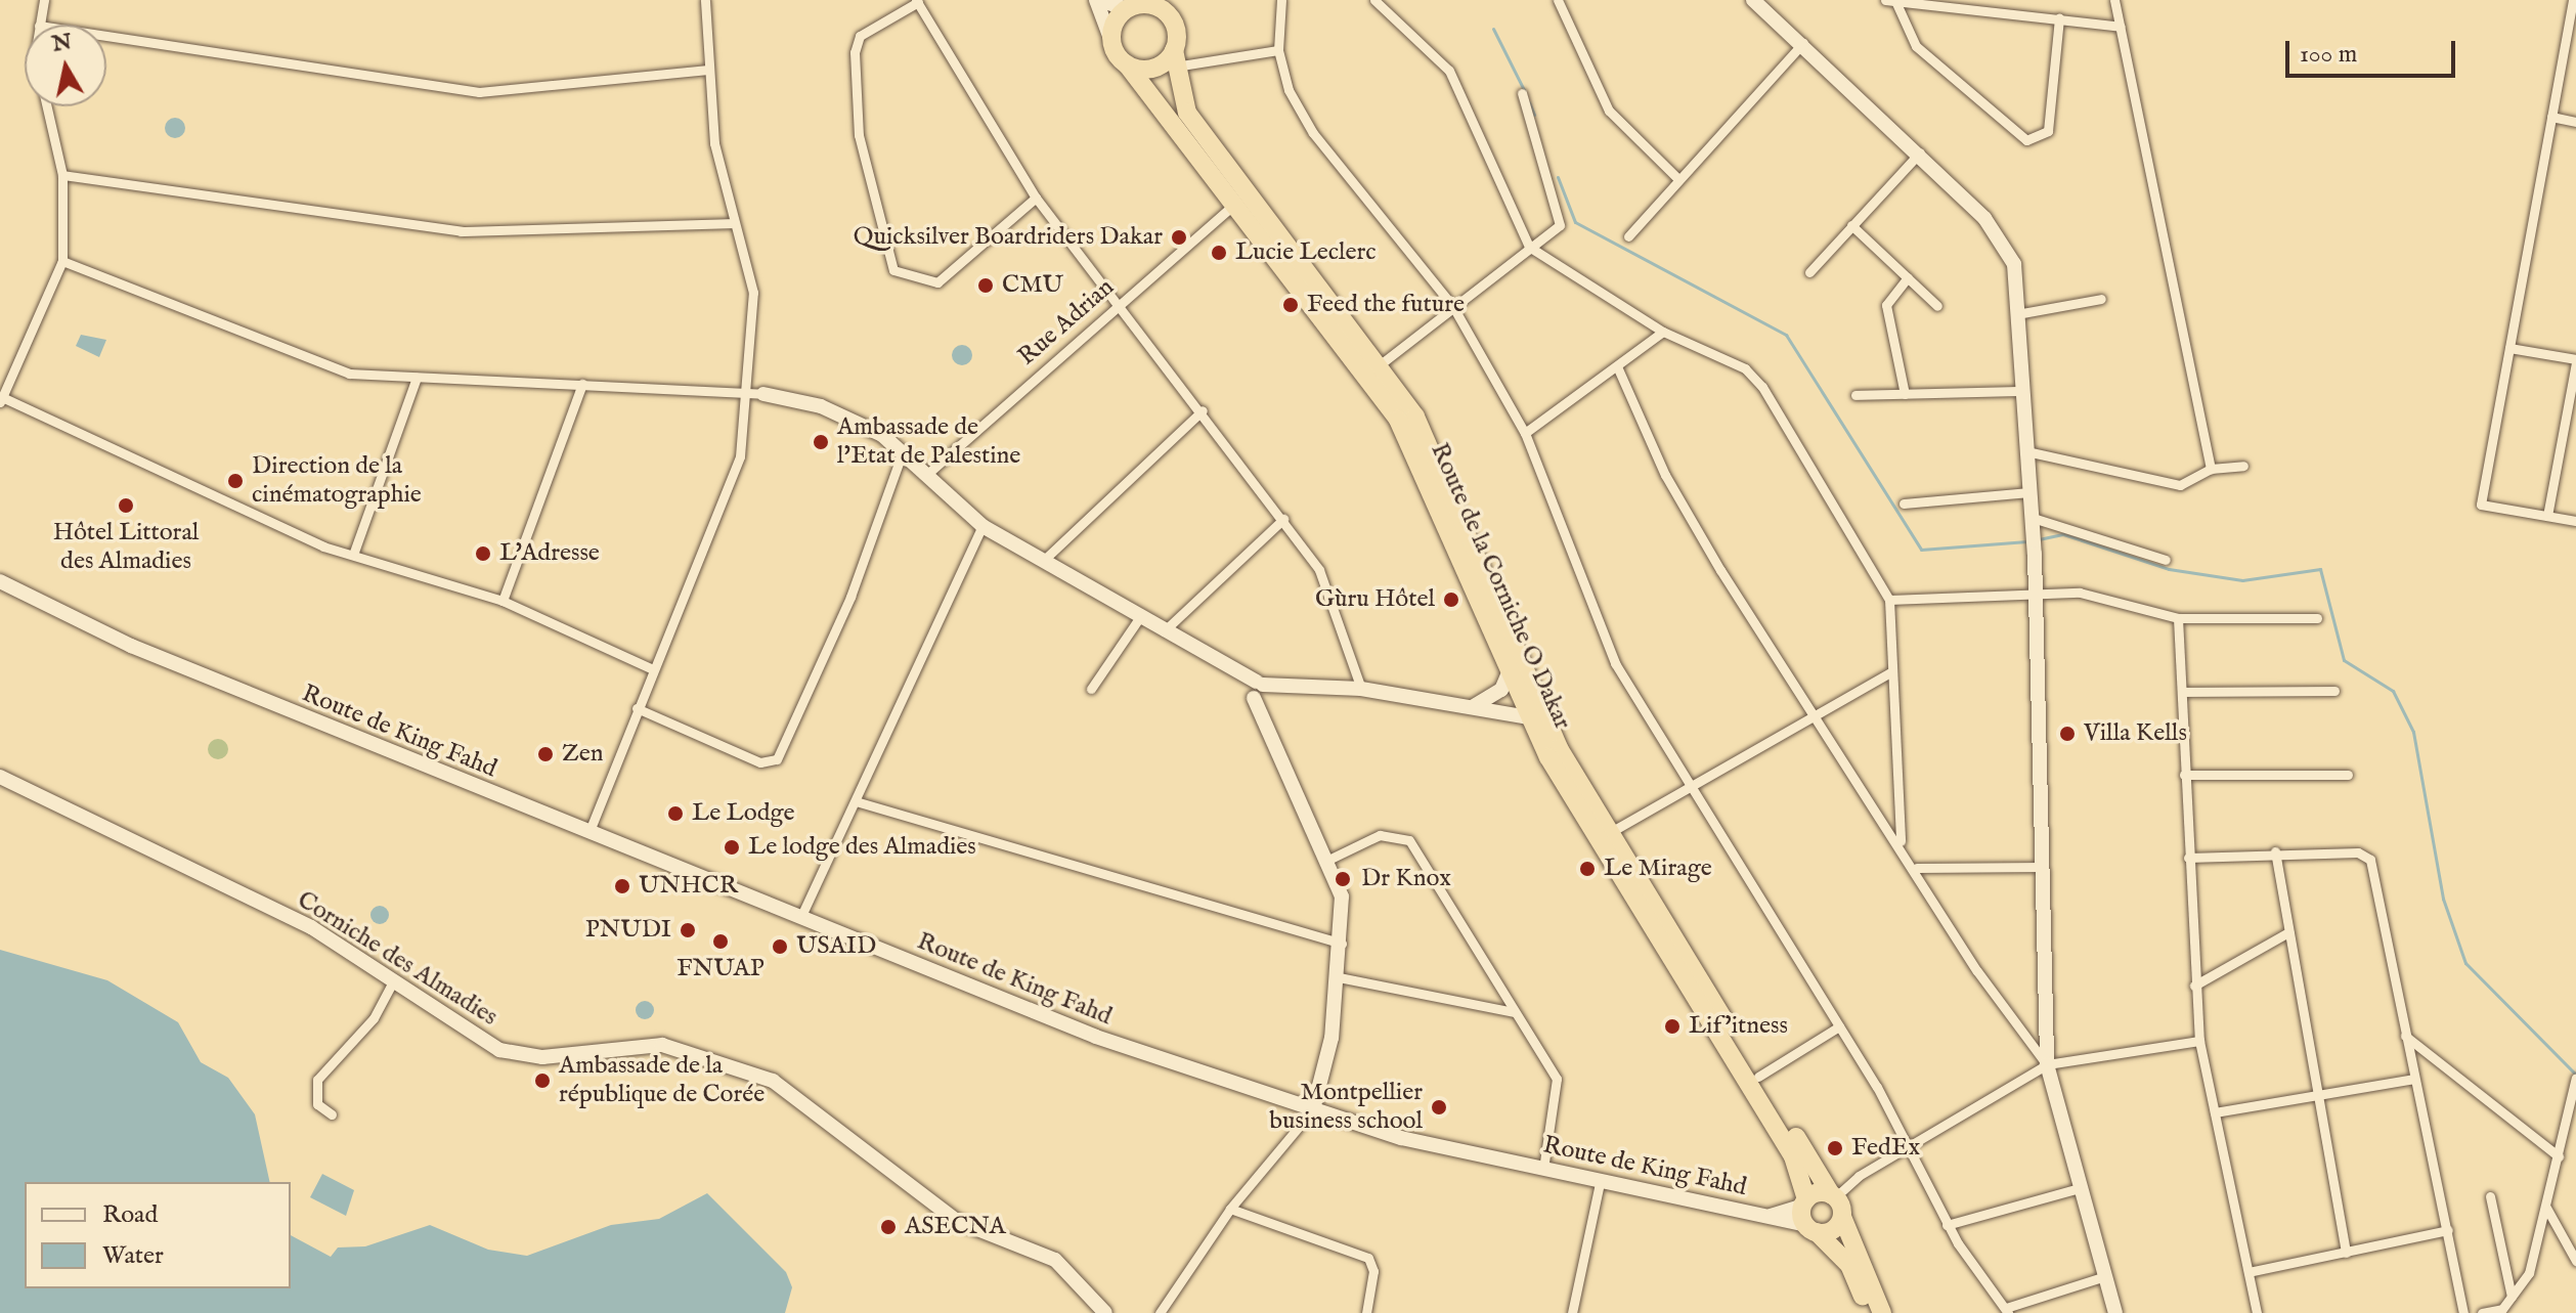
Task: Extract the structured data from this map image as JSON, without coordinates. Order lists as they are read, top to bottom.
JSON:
{
  "streets": {
    "highway": ["Route de la Corniche O Dakar"],
    "street": ["Rue Adrian", "Route de King Fahd", "Corniche des Almadies"]
  },
  "crossings": [
    ["Rue Adrian", "Route de la Corniche O Dakar"],
    ["Route de la Corniche O Dakar", "Route de King Fahd"]
  ],
  "places": [
    "Quicksilver Boardriders Dakar",
    "Lucie Leclerc",
    "CMU",
    "Feed the future",
    "Ambassade de l'Etat de Palestine",
    "Direction de la cinématographie",
    "Hôtel Littoral des Almadies",
    "L'Adresse",
    "Gùru Hôtel",
    "Villa Kells",
    "Zen",
    "Le Lodge",
    "Le lodge des Almadies",
    "Le Mirage",
    "Dr Knox",
    "UNHCR",
    "PNUDI",
    "FNUAP",
    "USAID",
    "Lif'itness",
    "Ambassade de la république de Corée",
    "Montpellier business school",
    "FedEx",
    "ASECNA"
  ],
  "legend": ["Road", "Water"],
  "scale_bar": "100 m",
  "north": "top"
}
